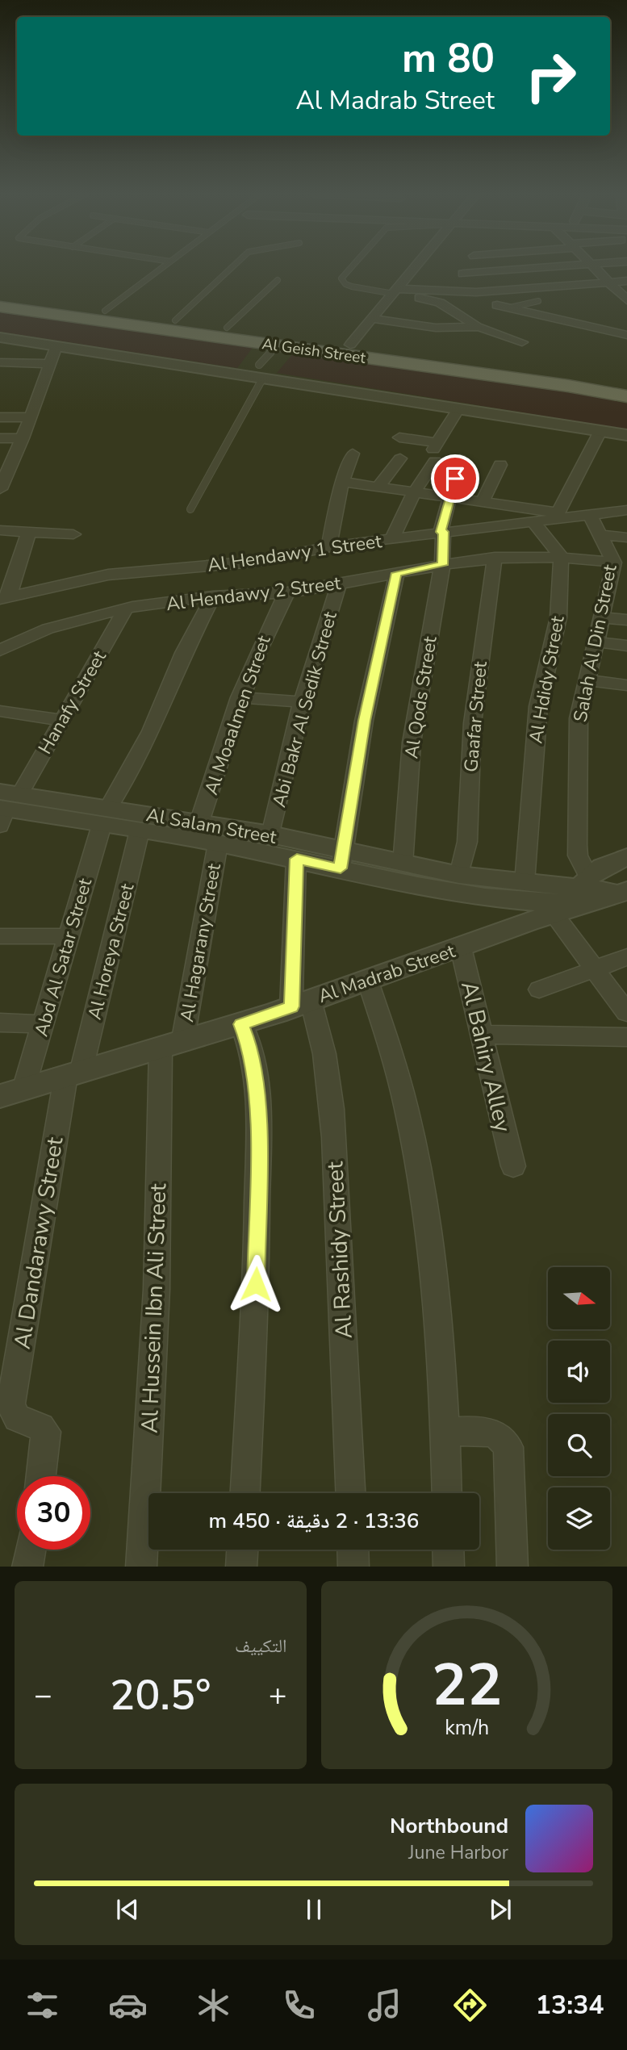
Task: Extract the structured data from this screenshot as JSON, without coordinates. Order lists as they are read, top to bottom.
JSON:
{
  "streets": {
    "main road": ["Al Geish Street"],
    "street": [
      "Al Hendawy 1 Street",
      "Al Hendawy 2 Street",
      "Salah Al Din Street",
      "Al Hdidy Street",
      "Al Qods Street",
      "Hanafy Street",
      "Abi Bakr Al Sedik Street",
      "Al Moaalmen Street",
      "Gaafar Street",
      "Al Salam Street",
      "Al Hagarany Street",
      "Al Horeya Street",
      "Abd Al Satar Street",
      "Al Madrab Street",
      "Al Bahiry Alley",
      "Al Dandarawy Street",
      "Al Rashidy Street",
      "Al Hussein Ibn Ali Street"
    ]
  },
  "crossings": [
    ["Al Hendawy 1 Street", "Salah Al Din Street"],
    ["Al Hendawy 1 Street", "Al Qods Street"],
    ["Al Hendawy 2 Street", "Salah Al Din Street"],
    ["Al Hendawy 2 Street", "Al Hdidy Street"],
    ["Al Hendawy 2 Street", "Al Qods Street"],
    ["Al Hendawy 2 Street", "Hanafy Street"],
    ["Al Hendawy 2 Street", "Abi Bakr Al Sedik Street"],
    ["Al Hendawy 2 Street", "Al Moaalmen Street"],
    ["Al Hendawy 2 Street", "Gaafar Street"],
    ["Al Hendawy 2 Street", "Abd Al Satar Street"],
    ["Salah Al Din Street", "Al Salam Street"],
    ["Salah Al Din Street", "Al Madrab Street"],
    ["Al Hdidy Street", "Al Salam Street"],
    ["Al Qods Street", "Al Salam Street"],
    ["Hanafy Street", "Al Salam Street"],
    ["Abi Bakr Al Sedik Street", "Al Salam Street"],
    ["Al Moaalmen Street", "Al Salam Street"],
    ["Gaafar Street", "Al Salam Street"],
    ["Al Salam Street", "Al Hagarany Street"],
    ["Al Salam Street", "Al Horeya Street"],
    ["Al Salam Street", "Abd Al Satar Street"],
    ["Al Salam Street", "Al Madrab Street"],
    ["Al Hagarany Street", "Al Madrab Street"],
    ["Al Hagarany Street", "Al Hussein Ibn Ali Street"],
    ["Al Horeya Street", "Al Madrab Street"],
    ["Al Horeya Street", "Al Dandarawy Street"],
    ["Abd Al Satar Street", "Al Madrab Street"],
    ["Al Madrab Street", "Al Bahiry Alley"],
    ["Al Madrab Street", "Al Dandarawy Street"],
    ["Al Madrab Street", "Al Rashidy Street"],
    ["Al Madrab Street", "Al Hussein Ibn Ali Street"]
  ],
  "north": "right",
  "page": {
    "turn": ["80 m", "Al Madrab Street"],
    "limit": "30",
    "trip": "13:36 · 2 دقيقة · 450 m",
    "tile": "التكييف",
    "heat": ["−", "20.5°", "+"],
    "song": ["Northbound", "June Harbor"],
    "tabs": "13:34",
    "gauge": ["22", "km/h"]
  }
}
